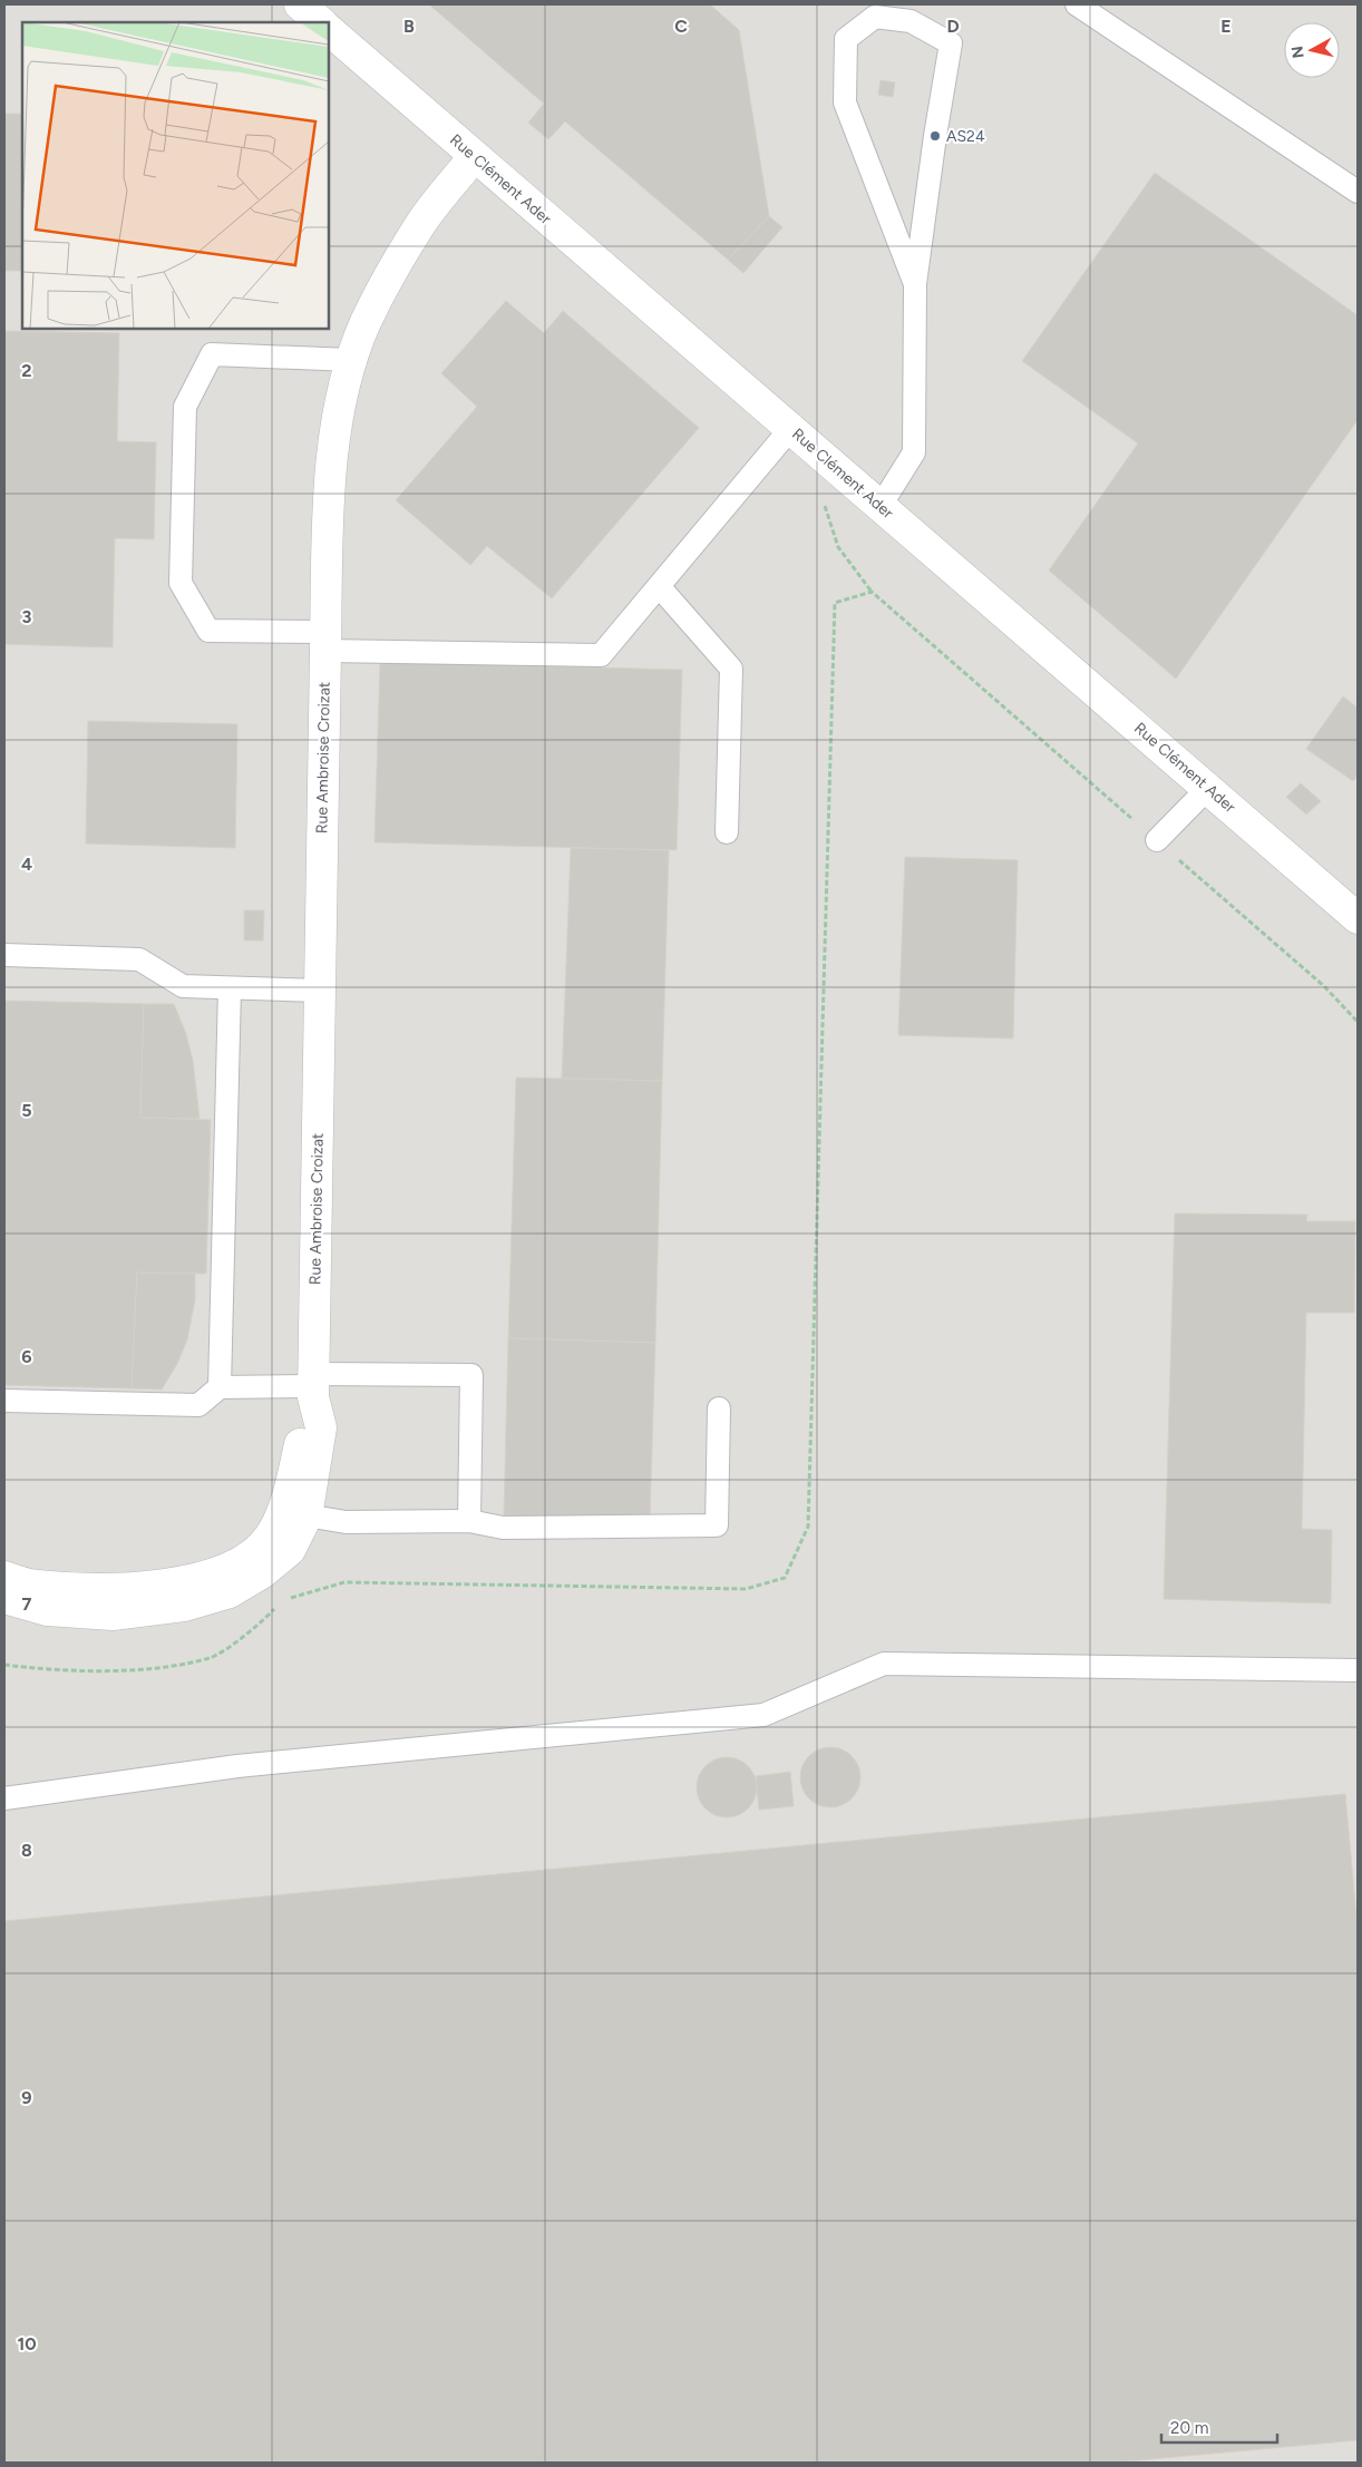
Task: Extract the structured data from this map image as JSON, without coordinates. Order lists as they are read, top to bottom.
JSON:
{
  "streets": {
    "street": ["Rue Clément Ader", "Rue Ambroise Croizat"]
  },
  "crossings": [
    ["Rue Clément Ader", "Rue Ambroise Croizat"]
  ],
  "places": ["AS24"],
  "scale_bar": "20 m",
  "north": "left",
  "grid": {
    "columns": [
      "B",
      "C",
      "D",
      "E"
    ],
    "rows": [
      "2",
      "3",
      "4",
      "5",
      "6",
      "7",
      "8",
      "9",
      "10"
    ]
  }
}
